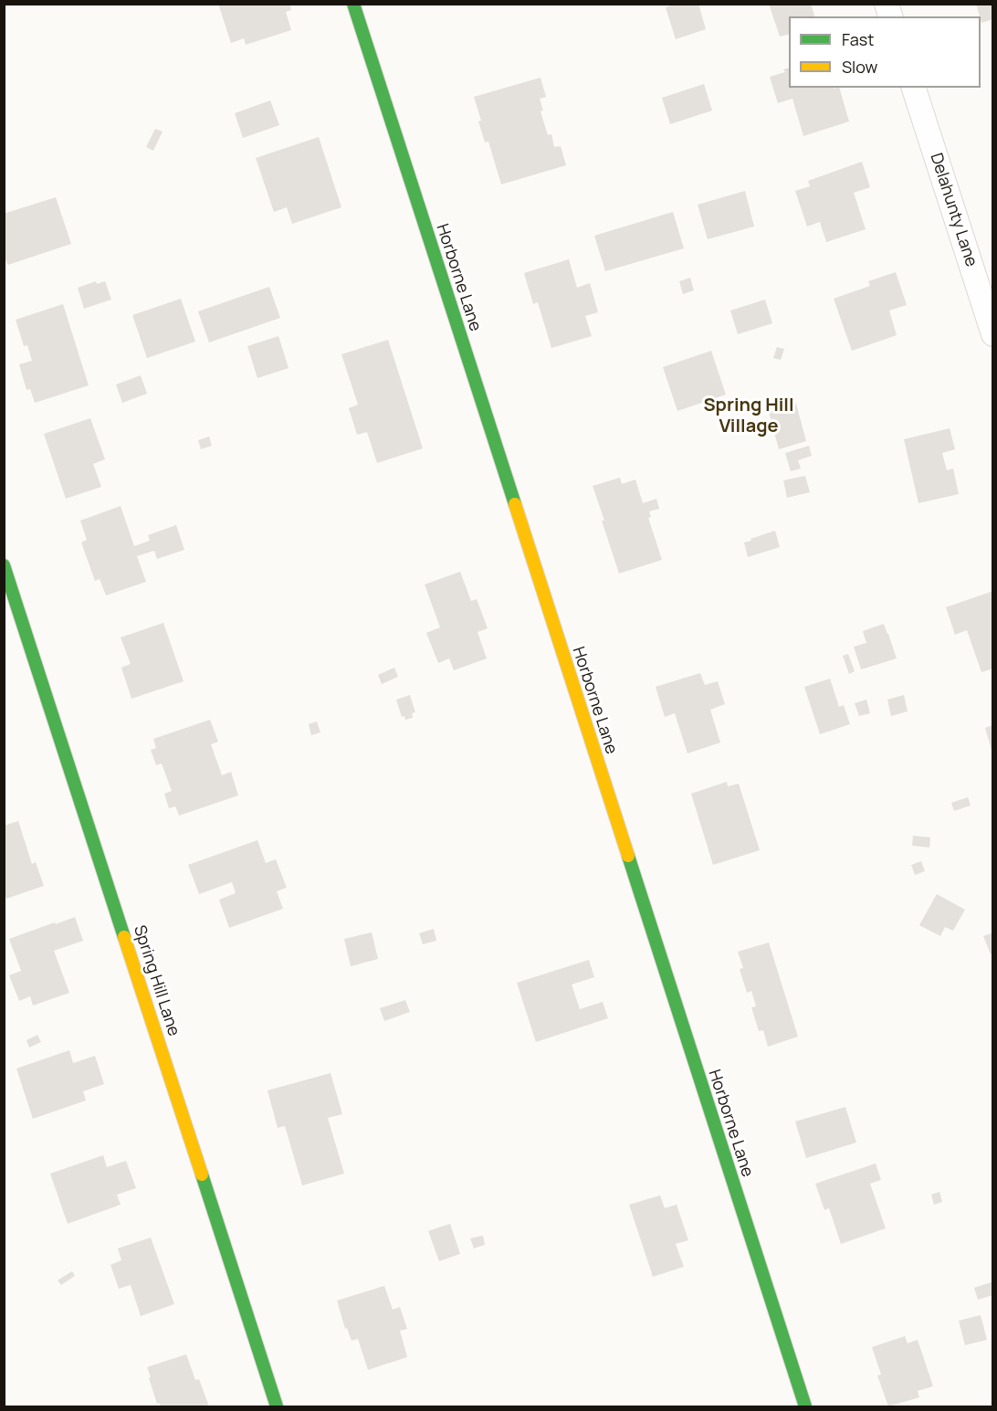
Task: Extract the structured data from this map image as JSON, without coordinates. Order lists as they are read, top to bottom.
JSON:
{
  "streets": {
    "street": ["Delahunty Lane", "Horborne Lane", "Spring Hill Lane"]
  },
  "districts": ["Spring Hill Village"],
  "legend": ["Fast", "Slow"]
}
